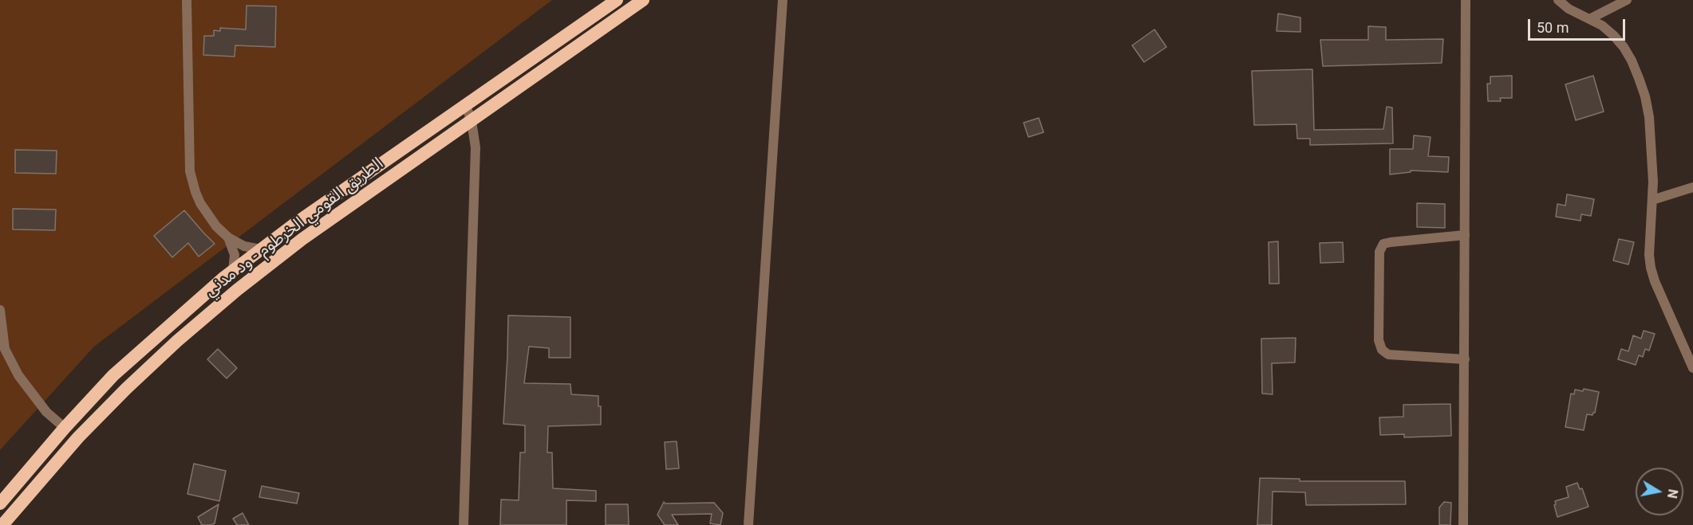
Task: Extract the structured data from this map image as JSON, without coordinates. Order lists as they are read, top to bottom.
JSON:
{
  "streets": {
    "highway": ["الطريق القومي الخرطوم - ود مدني"]
  },
  "scale_bar": "50 m",
  "north": "right"
}
